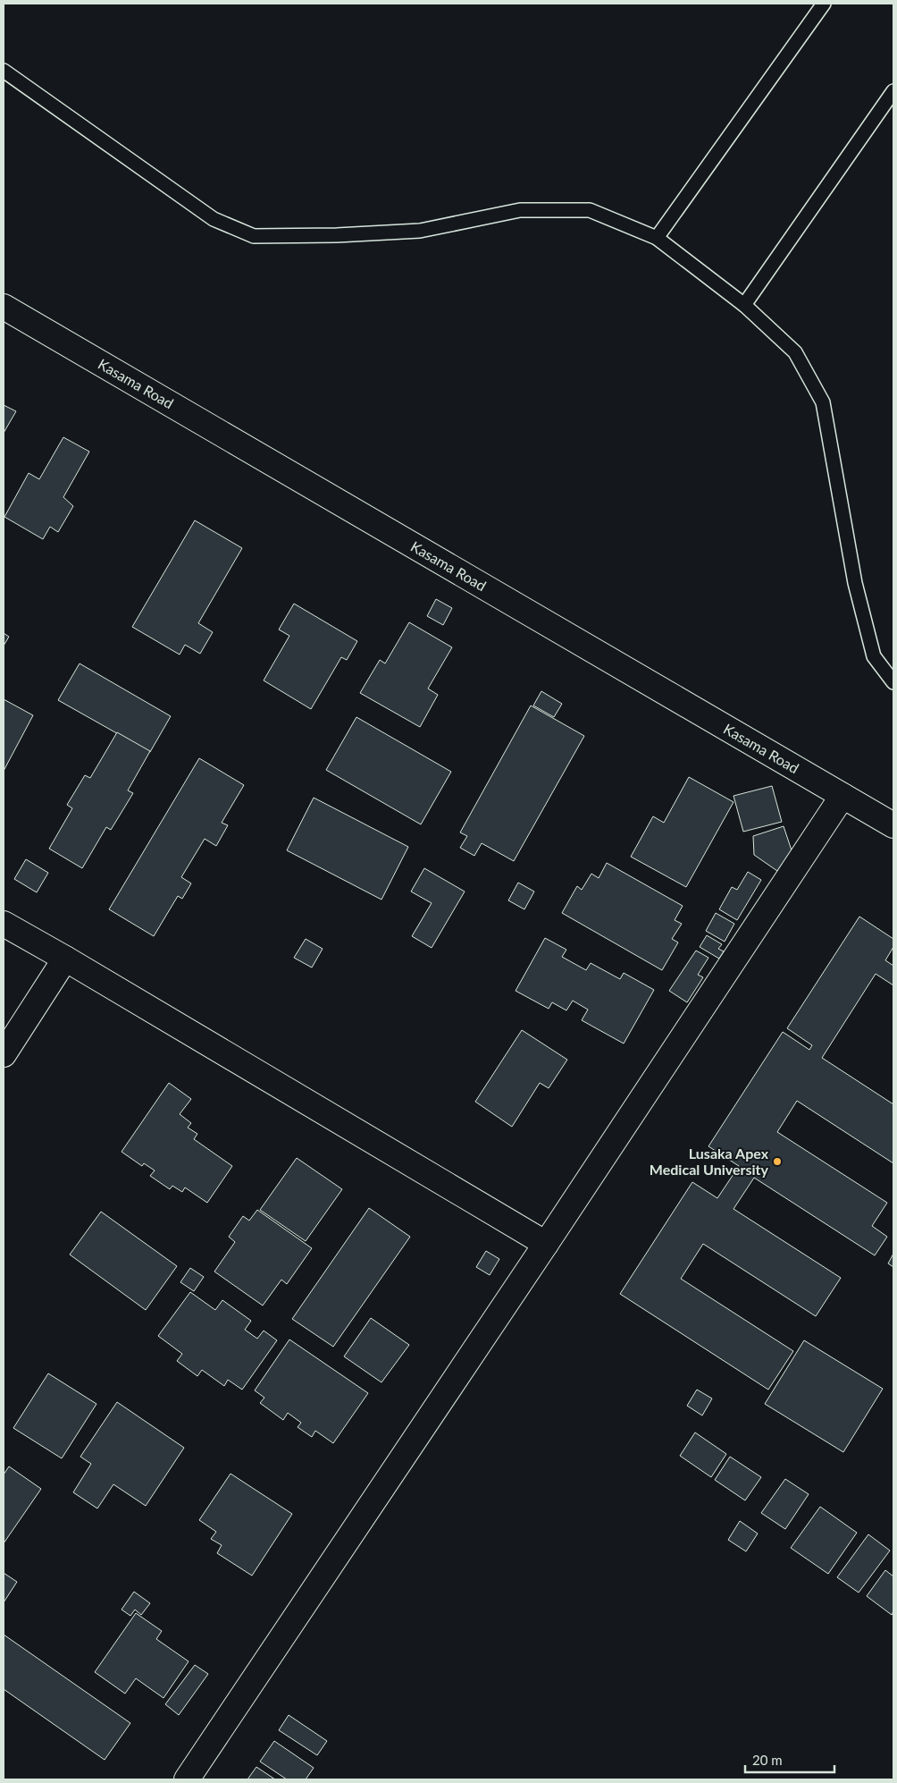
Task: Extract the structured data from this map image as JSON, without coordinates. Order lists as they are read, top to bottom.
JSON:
{
  "streets": {
    "street": ["Kasama Road"]
  },
  "places": ["Lusaka Apex Medical University"],
  "scale_bar": "20 m"
}
